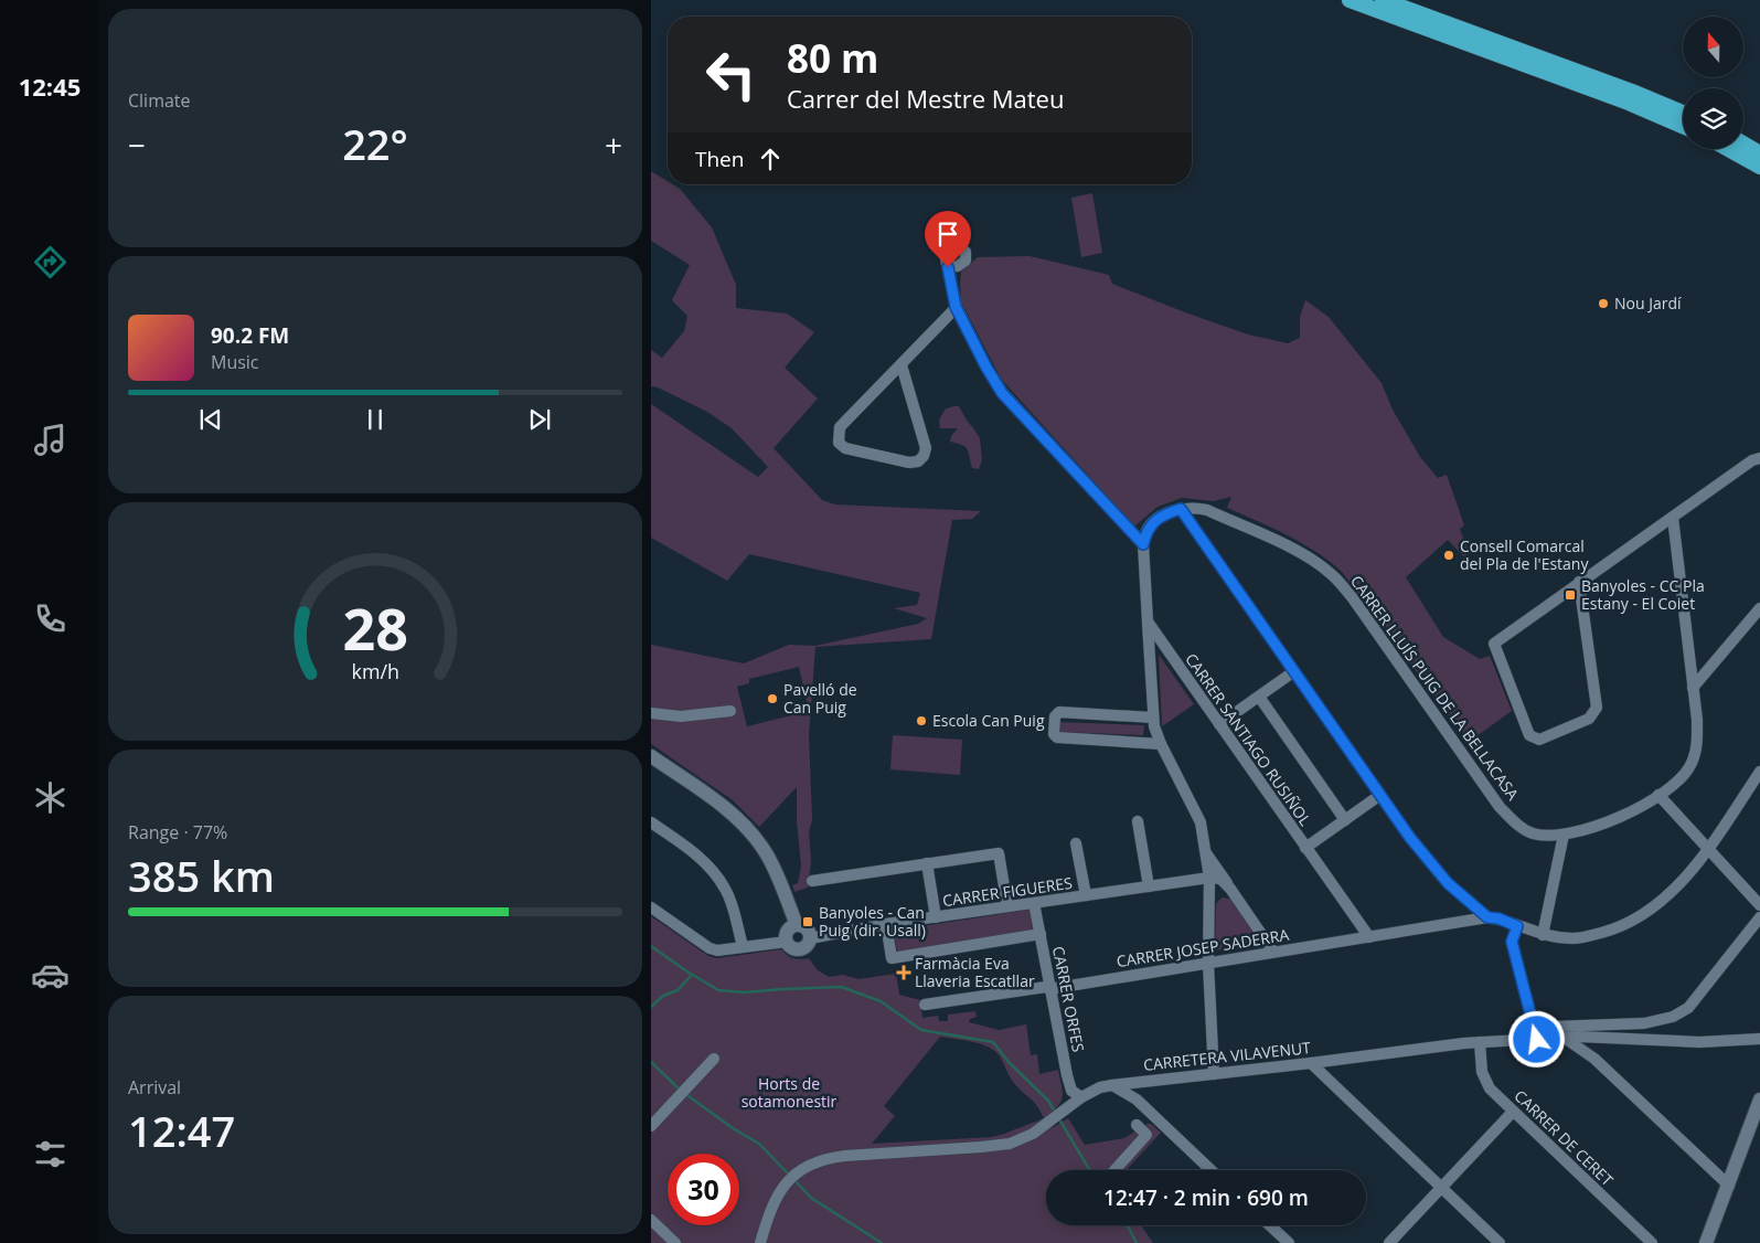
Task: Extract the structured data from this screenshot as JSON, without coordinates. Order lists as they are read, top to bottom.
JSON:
{
  "streets": {
    "street": [
      "CARRER LLUÍS PUIG DE LA BELLACASA",
      "CARRER SANTIAGO RUSIÑOL",
      "CARRER FIGUERES",
      "CARRER JOSEP SADERRA",
      "CARRER ORFES",
      "CARRETERA VILAVENUT",
      "CARRER DE CERET"
    ]
  },
  "crossings": [
    ["CARRER SANTIAGO RUSIÑOL", "CARRER JOSEP SADERRA"],
    ["CARRER FIGUERES", "CARRER ORFES"],
    ["CARRER JOSEP SADERRA", "CARRER ORFES"],
    ["CARRER ORFES", "CARRETERA VILAVENUT"],
    ["CARRETERA VILAVENUT", "CARRER DE CERET"]
  ],
  "parks": ["Horts de sotamonestir"],
  "places": {
    "other": [
      "Nou Jardí",
      "Consell Comarcal del Pla de l'Estany",
      "Pavelló de Can Puig",
      "Escola Can Puig"
    ],
    "transit": ["Banyoles - CC Pla Estany - El Coiet", "Banyoles - Can Puig (dir. Usall)"],
    "health": ["Farmàcia Eva Llaveria Escatllar"]
  },
  "north": "top",
  "page": {
    "tabs": "12:45",
    "tile": [
      "Climate",
      ["Range · 77%", "385 km"],
      ["Arrival", "12:47"]
    ],
    "turn": ["80 m", "Carrer del Mestre Mateu"],
    "heat": ["−", "22°", "+"],
    "then": "Then",
    "song": ["90.2 FM", "Music"],
    "limit": "30",
    "trip": "12:47 · 2 min · 690 m",
    "gauge": ["28", "km/h"]
  }
}
